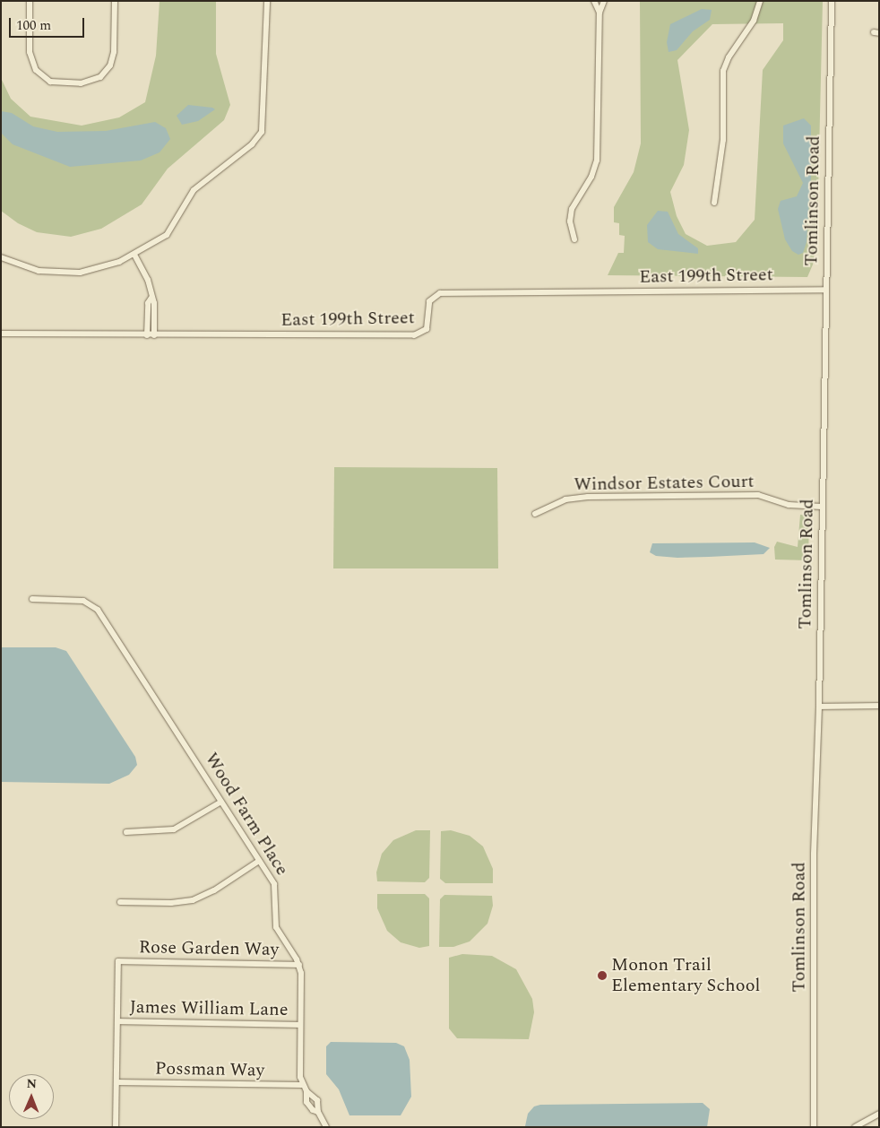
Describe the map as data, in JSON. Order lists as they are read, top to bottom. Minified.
{"streets":{"street":["Tomlinson Road","East 199th Street","Windsor Estates Court","Wood Farm Place","Rose Garden Way","James William Lane","Possman Way"]},"crossings":[["Tomlinson Road","East 199th Street"],["Tomlinson Road","Windsor Estates Court"],["Wood Farm Place","Rose Garden Way"],["Rose Garden Way","James William Lane"]],"places":["Monon Trail Elementary School"],"scale_bar":"100 m","north":"top"}
